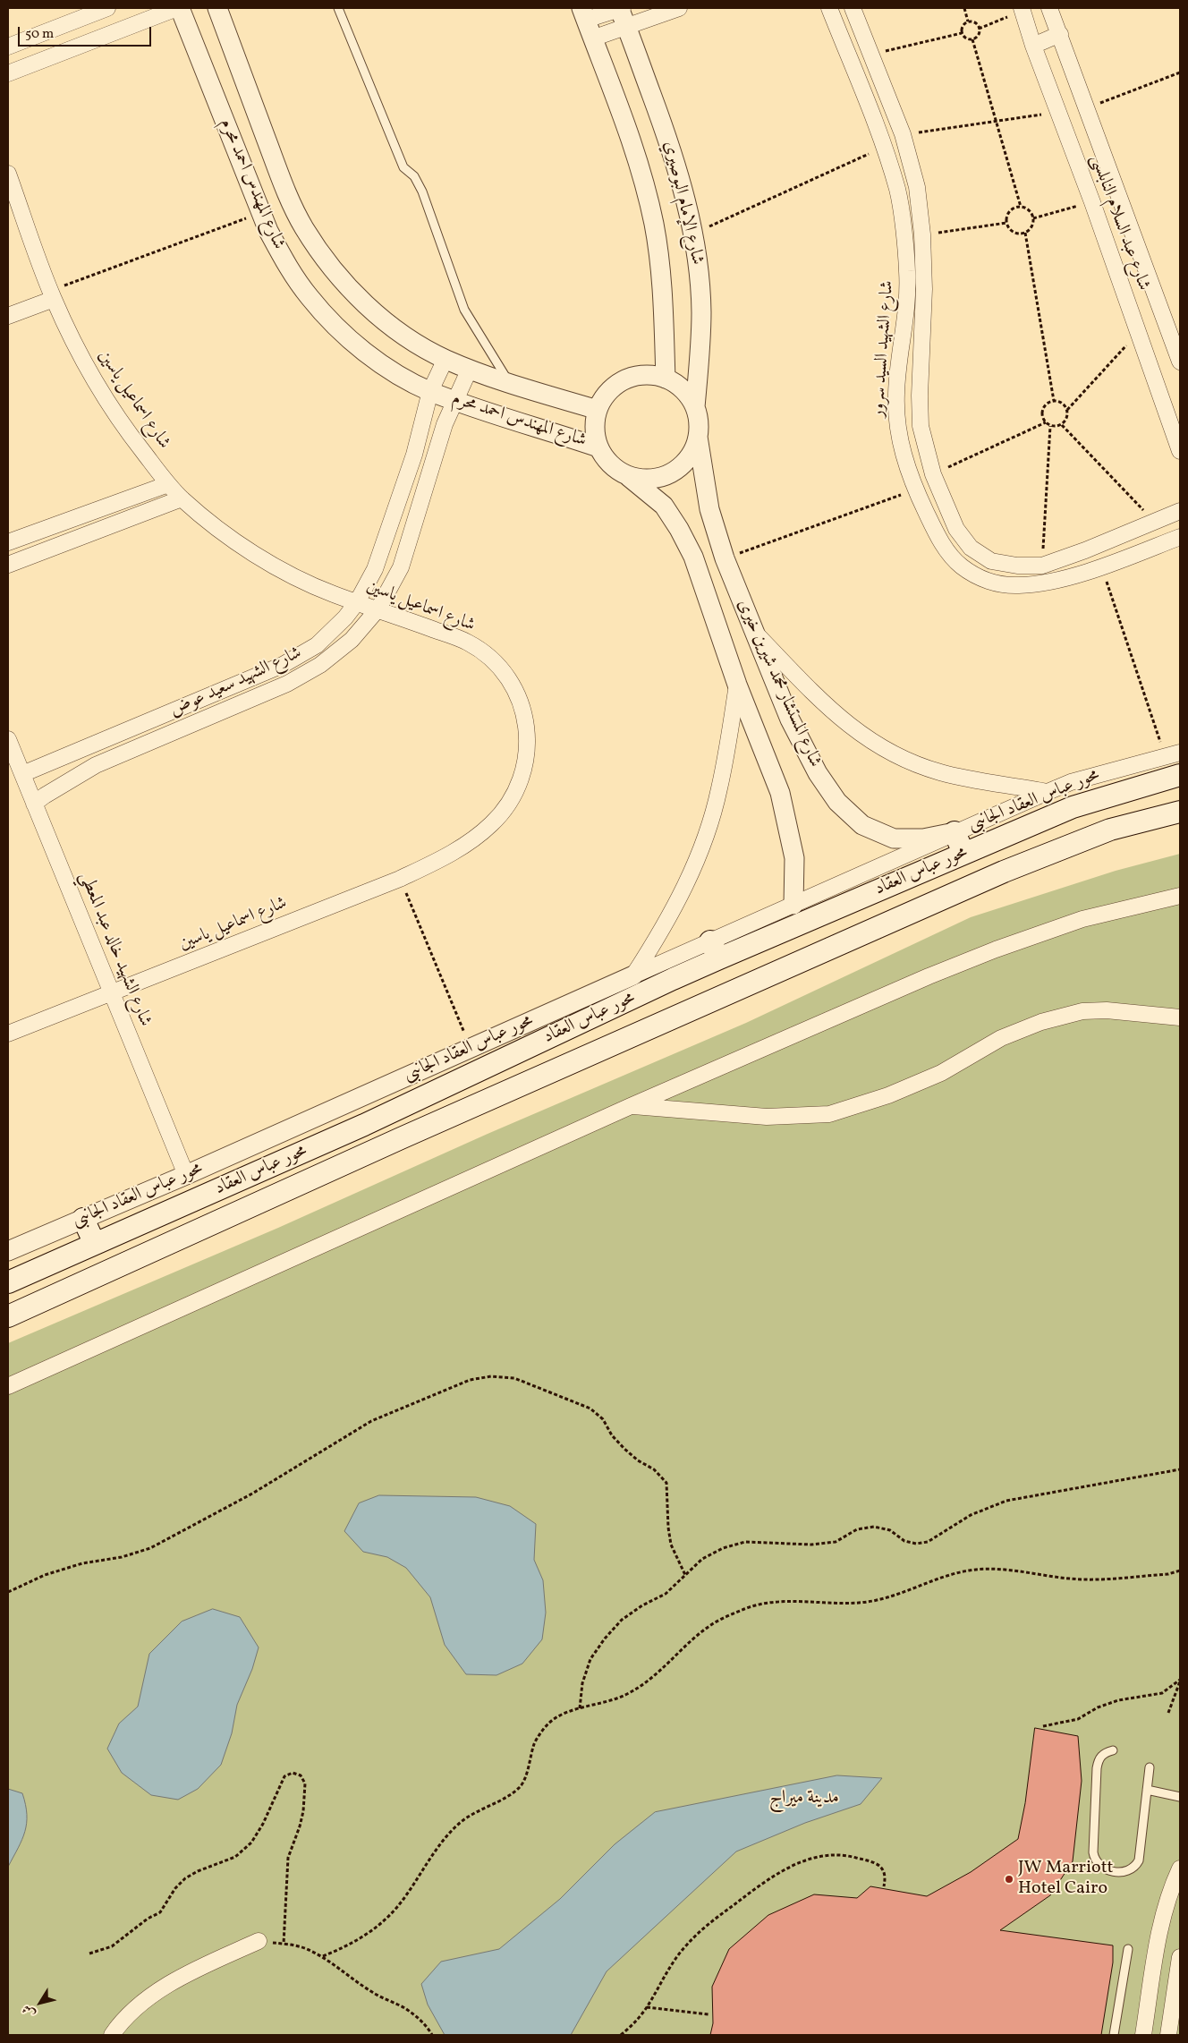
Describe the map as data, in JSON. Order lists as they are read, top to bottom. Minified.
{"streets":{"main road":["محور عباس العقاد"],"street":["شارع المهندس احمد محرم","شارع الإمام البوصيري","شارع عبد السلام النابلسى","شارع الشهيد السيد سرور","شارع اسماعيل ياسين","شارع الشهيد سعيد عوض","شارع المستشار محمد شيرين خيرى","محور عباس العقاد الجانبى","شارع الشهيد خالد عبد المعطي"]},"crossings":[["شارع المهندس احمد محرم","شارع الإمام البوصيري"],["شارع المهندس احمد محرم","شارع الشهيد سعيد عوض"],["شارع المهندس احمد محرم","شارع المستشار محمد شيرين خيرى"],["شارع الإمام البوصيري","شارع المستشار محمد شيرين خيرى"],["شارع اسماعيل ياسين","شارع الشهيد سعيد عوض"],["شارع اسماعيل ياسين","شارع الشهيد خالد عبد المعطي"],["شارع الشهيد سعيد عوض","شارع الشهيد خالد عبد المعطي"],["شارع المستشار محمد شيرين خيرى","محور عباس العقاد الجانبى"],["محور عباس العقاد الجانبى","محور عباس العقاد"],["محور عباس العقاد الجانبى","شارع الشهيد خالد عبد المعطي"]],"districts":["مدينة ميراج"],"places":["JW Marriott Hotel Cairo"],"scale_bar":"50 m","north":"bottom left"}
